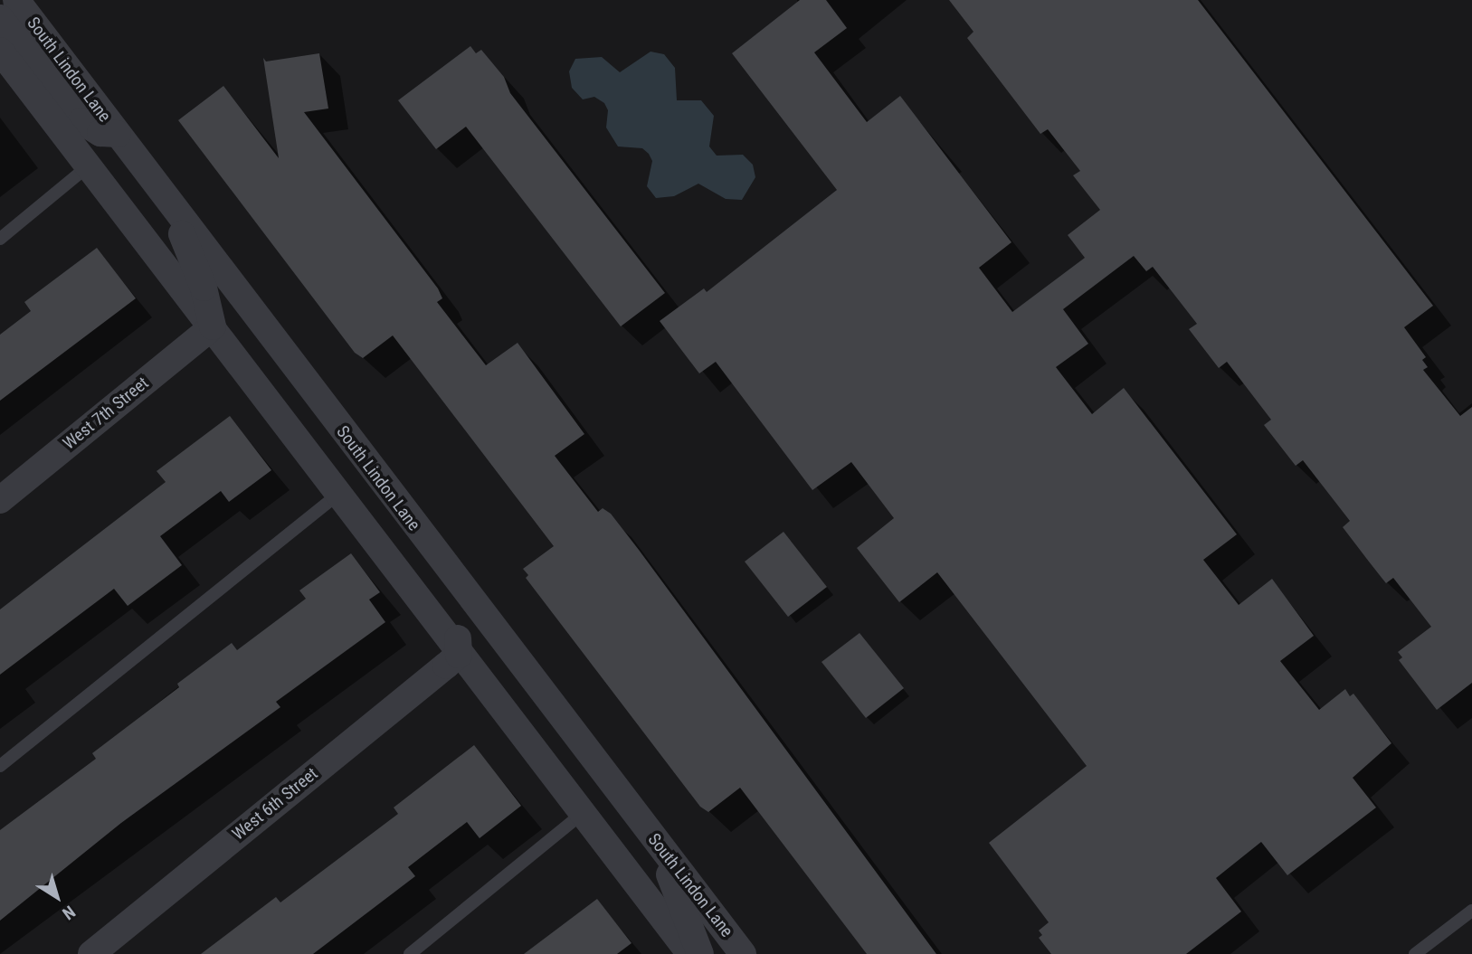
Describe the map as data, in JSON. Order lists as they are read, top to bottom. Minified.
{"streets":{"street":["South Lindon Lane","West 7th Street","West 6th Street"]},"north":"bottom right"}
